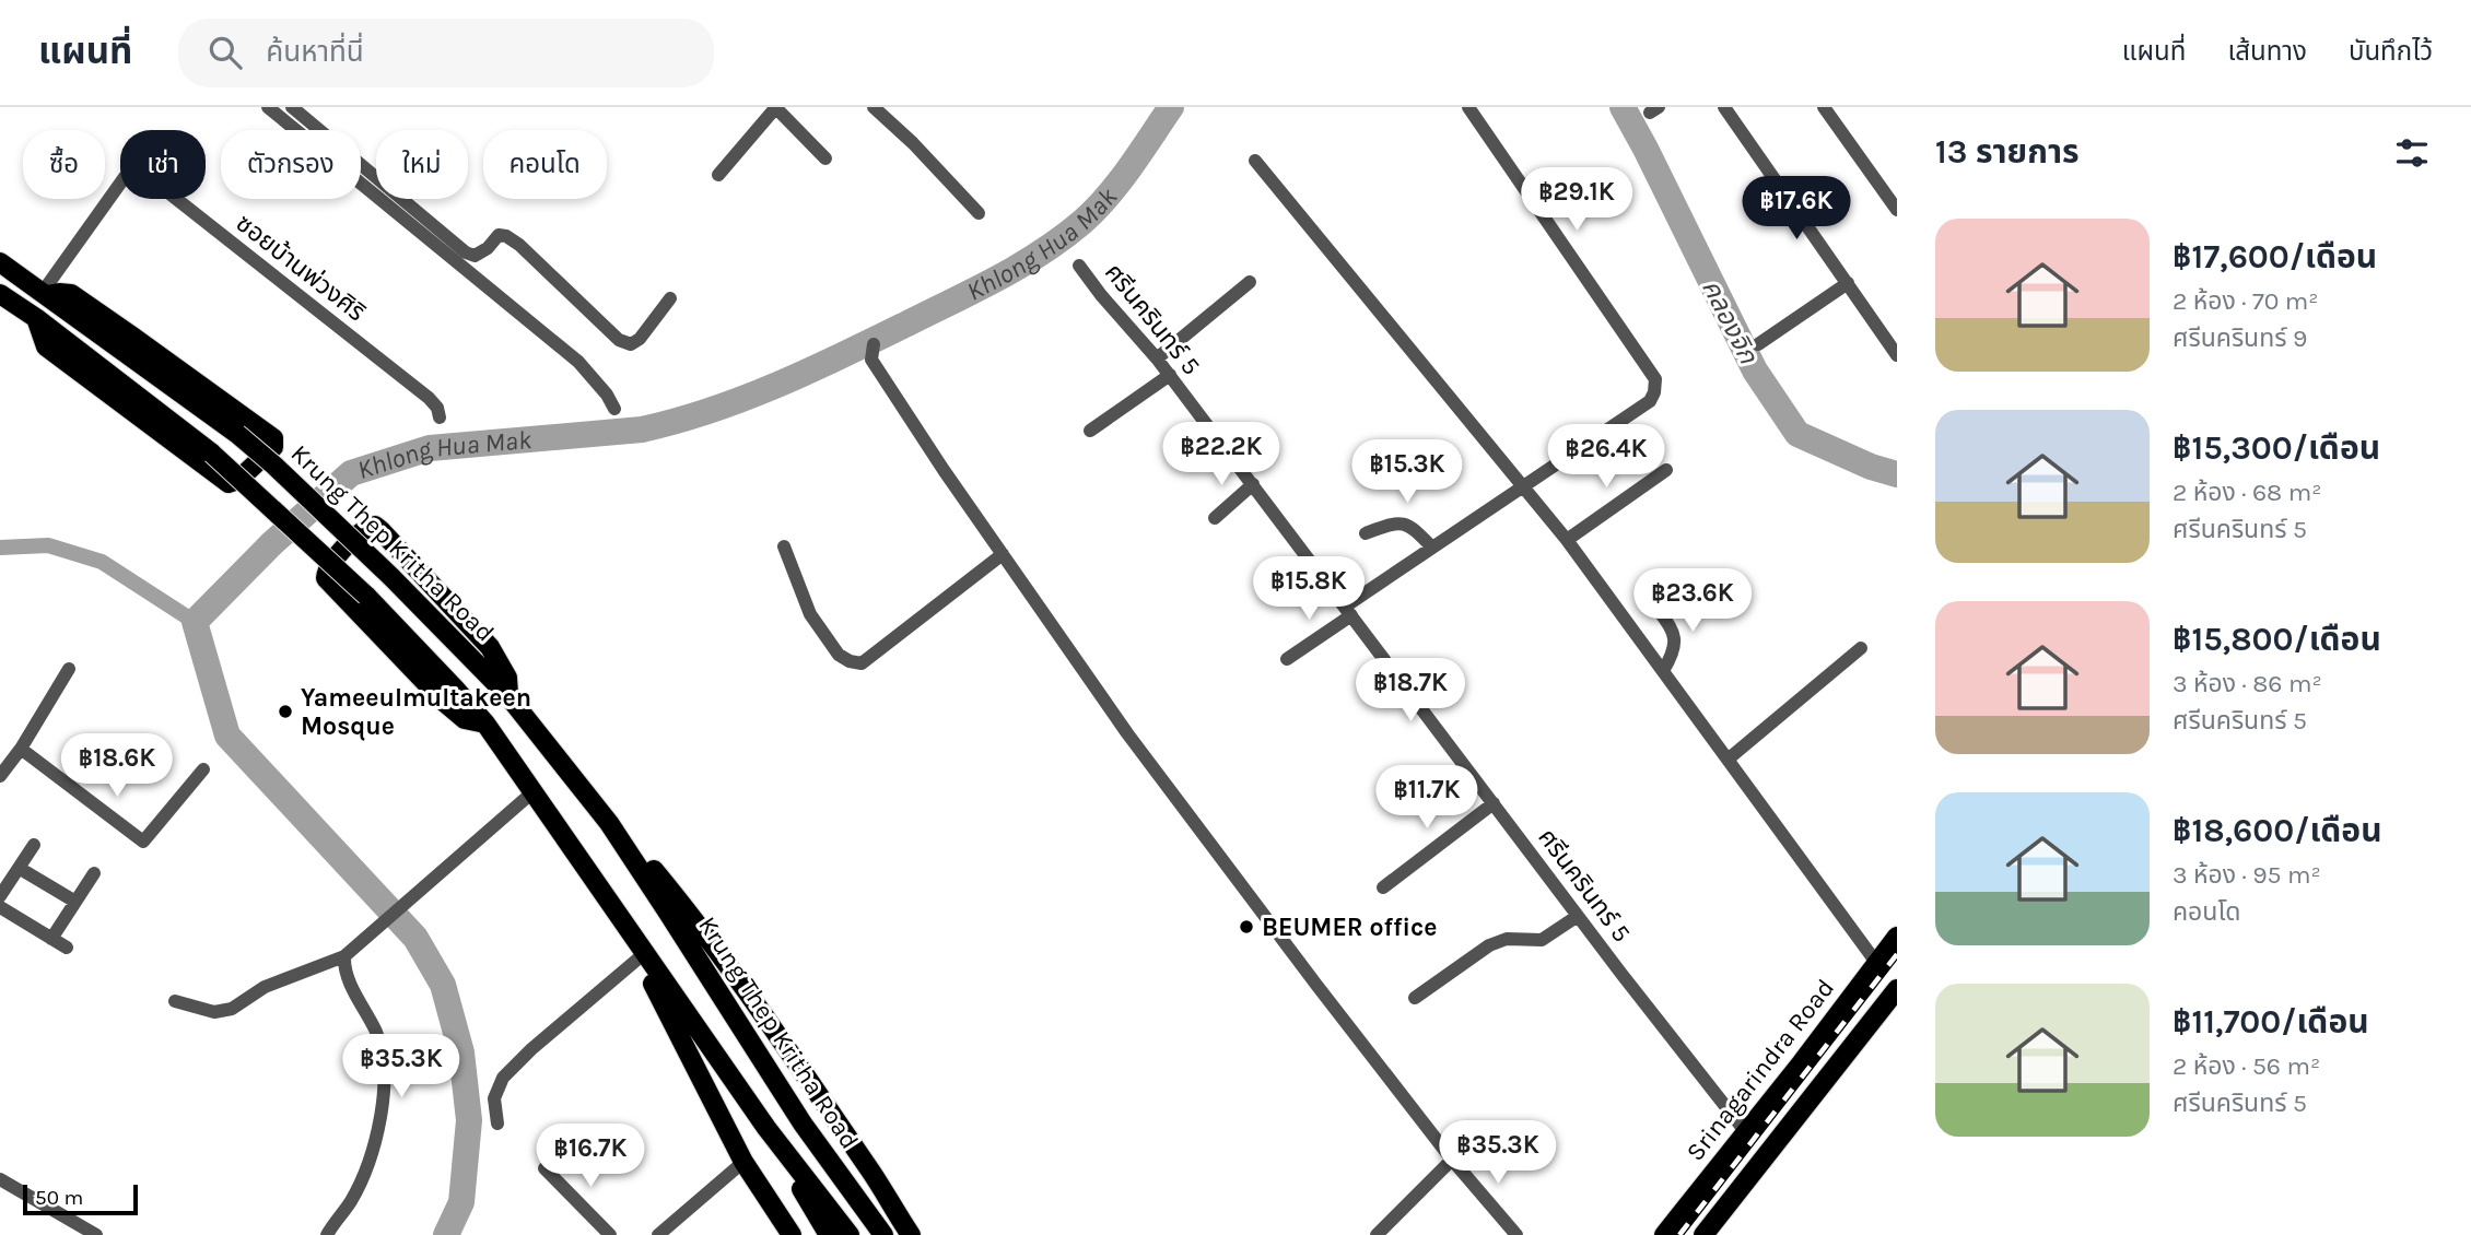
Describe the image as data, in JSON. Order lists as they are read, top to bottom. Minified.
{"streets":{"main road":["Krung Thep Kritha Road","Srinagarindra Road"],"street":["ซอยบ้านพ่วงศิริ","ศรีนครินทร์ 5"]},"crossings":[["ซอยบ้านพ่วงศิริ","Krung Thep Kritha Road"],["ศรีนครินทร์ 5","Srinagarindra Road"]],"water":["Khlong Hua Mak","คลองจิก"],"places":["Yameeulmultakeen Mosque","BEUMER office"],"scale_bar":"50 m","page":{"header":"แผนที่","search":"ค้นหาที่นี่","nav":["แผนที่","เส้นทาง","บันทึกไว้"],"heading":"13 รายการ","chip":["ซื้อ","เช่า","ตัวกรอง","ใหม่","คอนโด"],"price":["฿29.1K","฿17.6K","฿22.2K","฿26.4K","฿15.3K","฿15.8K","฿23.6K","฿18.7K","฿18.6K","฿11.7K","฿35.3K","฿35.3K","฿16.7K"],"list":[{"name":"฿17,600/เดือน","note":"2 ห้อง · 70 m² · ศรีนครินทร์ 9"},{"name":"฿15,300/เดือน","note":"2 ห้อง · 68 m² · ศรีนครินทร์ 5"},{"name":"฿15,800/เดือน","note":"3 ห้อง · 86 m² · ศรีนครินทร์ 5"},{"name":"฿18,600/เดือน","note":"3 ห้อง · 95 m² · คอนโด"},{"name":"฿11,700/เดือน","note":"2 ห้อง · 56 m² · ศรีนครินทร์ 5"}],"scale":"50 m"}}
